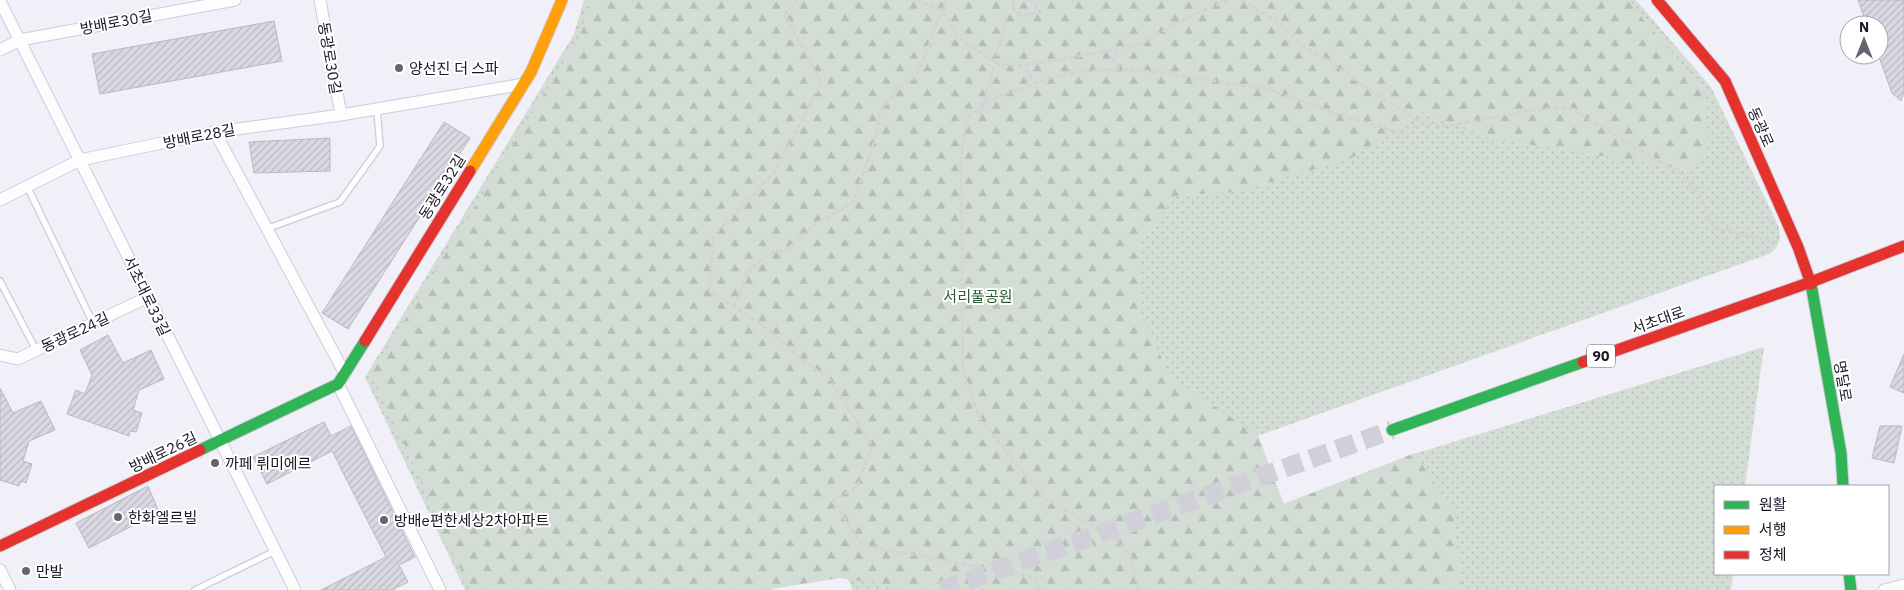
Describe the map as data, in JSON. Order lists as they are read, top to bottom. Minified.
{"streets":{"street":["방배로30길","동광로30길","동광로","방배로28길","동광로32길","서초대로33길","서초대로","동광로24길","90","명달로","방배로26길"]},"crossings":[["방배로30길","서초대로33길"],["동광로30길","방배로28길"],["동광로","서초대로"],["동광로","명달로"],["방배로28길","동광로32길"],["방배로28길","서초대로33길"],["동광로32길","방배로26길"],["서초대로33길","동광로24길"],["서초대로33길","방배로26길"],["서초대로","명달로"]],"parks":["서리풀공원"],"places":["양선진 더 스파","까페 뤼미에르","한화엘르빌","방배e편한세상2차아파트","만발"],"legend":["원활","서행","정체"],"north":"top"}
